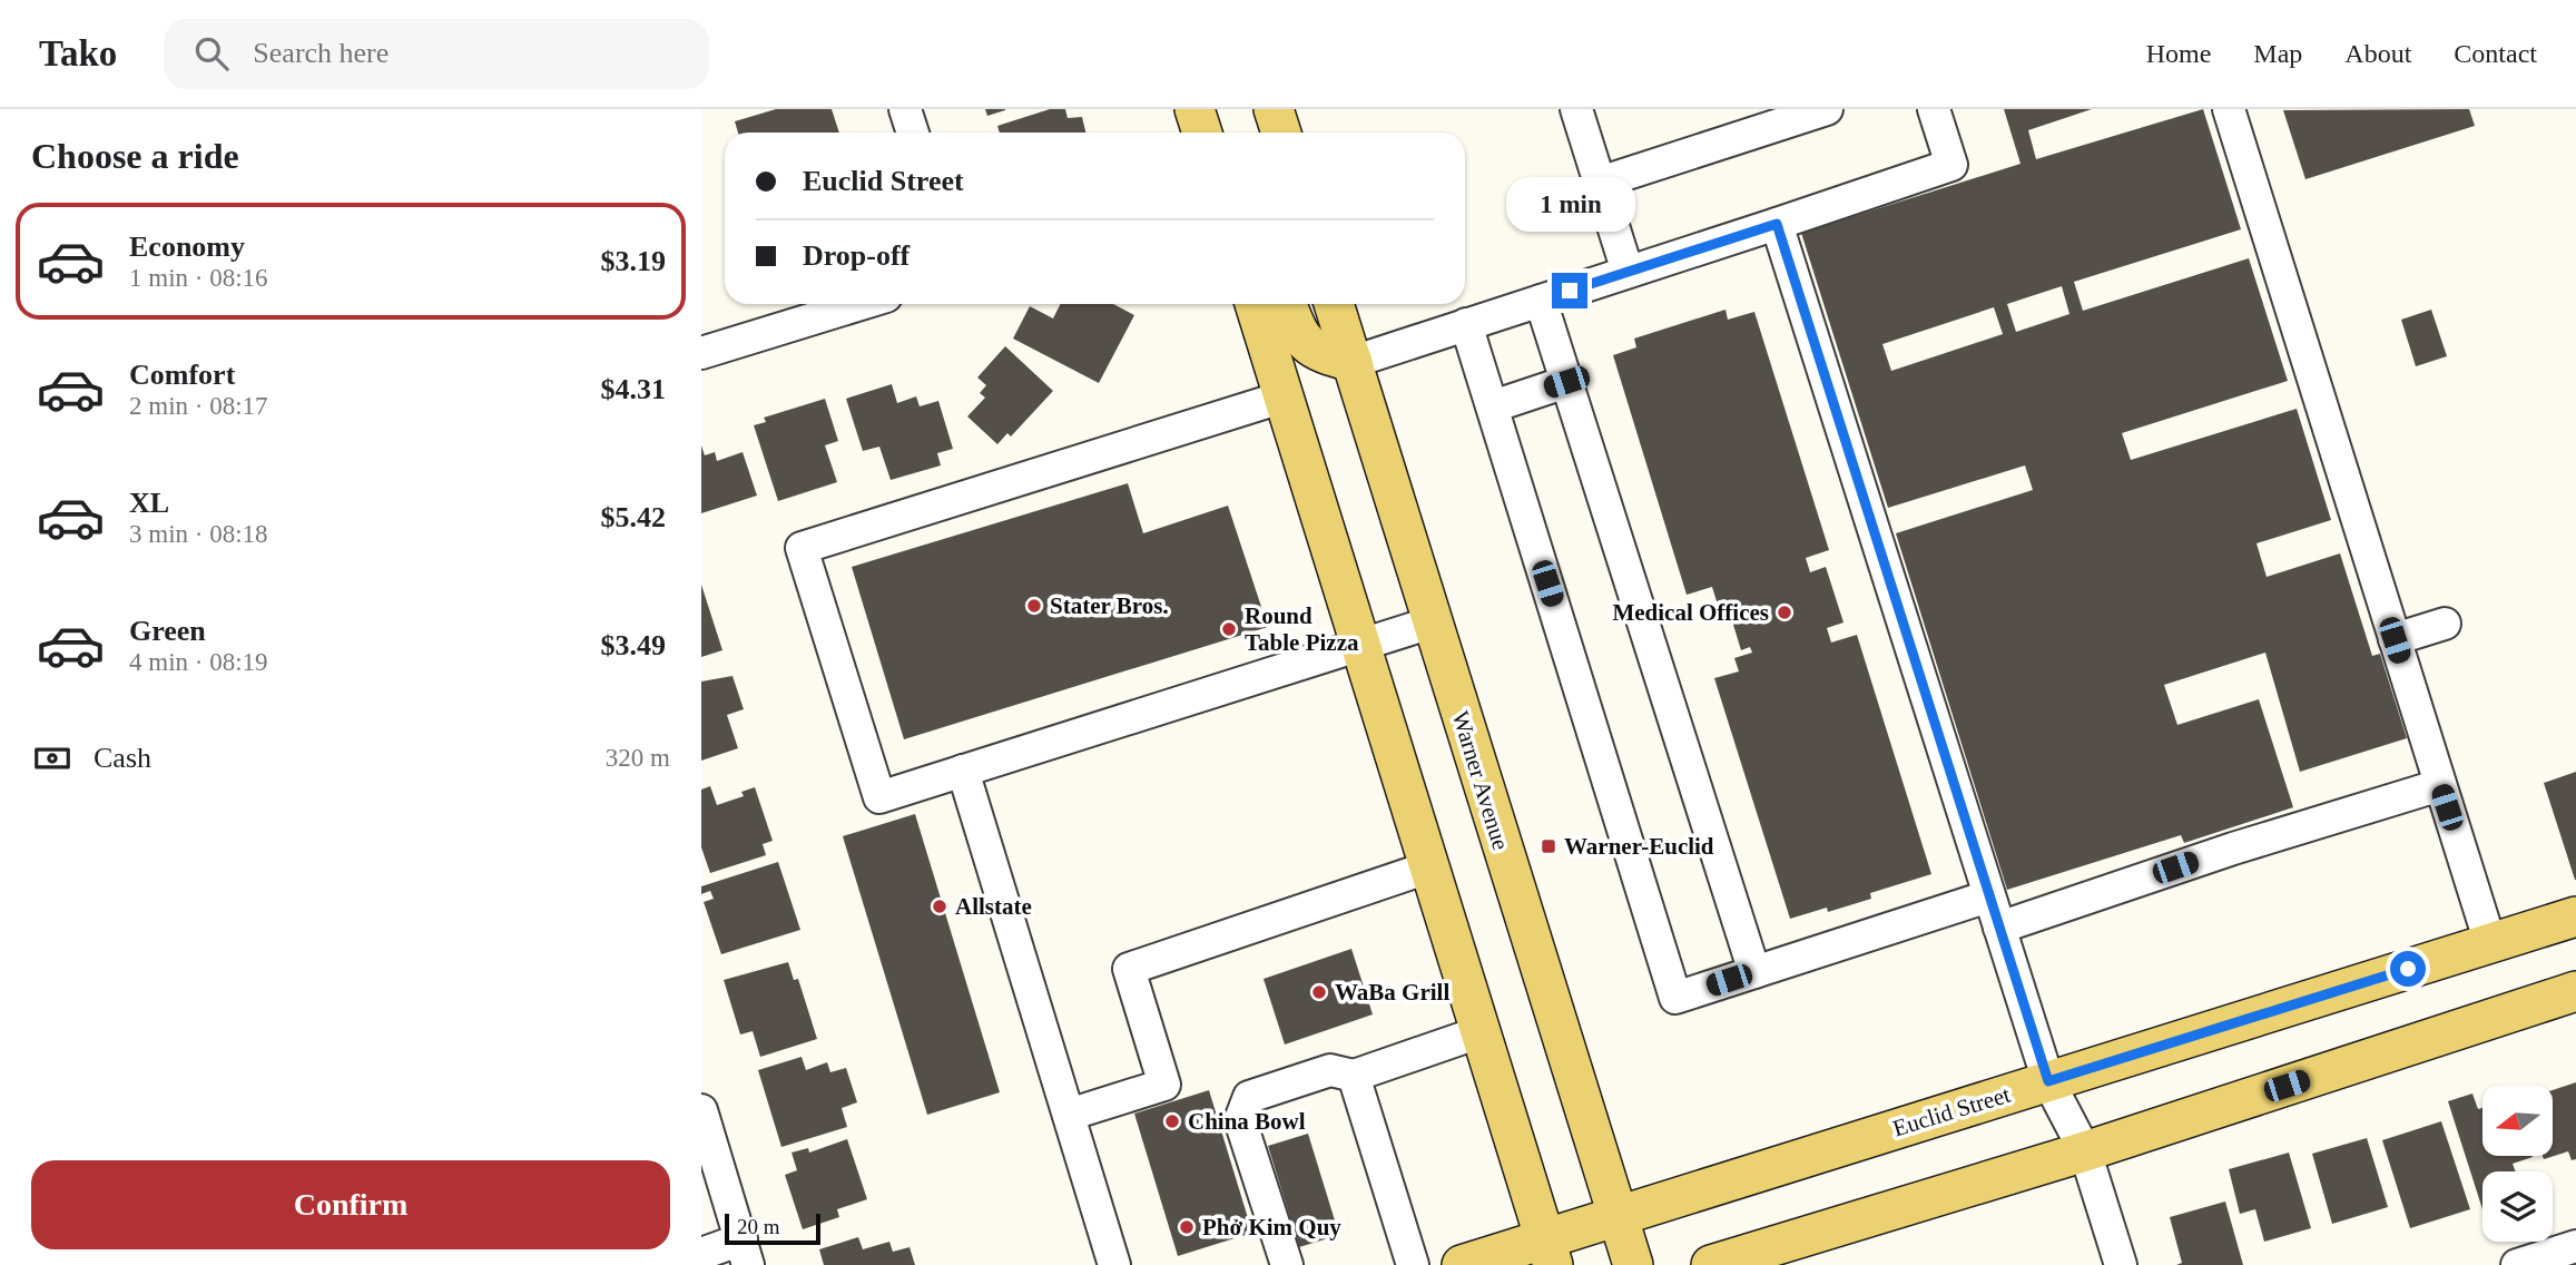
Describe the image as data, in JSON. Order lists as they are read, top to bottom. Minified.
{"streets":{"main road":["Warner Avenue","Euclid Street"]},"crossings":[["Warner Avenue","Euclid Street"]],"places":{"other":["Stater Bros.","Medical Offices","Round Table Pizza","Allstate","WaBa Grill","China Bowl","Phở Kim Quy"],"transit":["Warner-Euclid"]},"scale_bar":"20 m","north":"left","page":{"header":"Tako","search":"Search here","nav":["Home","Map","About","Contact"],"heading":"Choose a ride","banner":["Euclid Street","Drop-off"],"bubble":"1 min","list":[{"name":"Economy","note":"1 min · 08:16","value":"$3.19"},{"name":"Comfort","note":"2 min · 08:17","value":"$4.31"},{"name":"XL","note":"3 min · 08:18","value":"$5.42"},{"name":"Green","note":"4 min · 08:19","value":"$3.49"}],"pay":["Cash","320 m"],"buttons":"Confirm","scale":"20 m"}}
